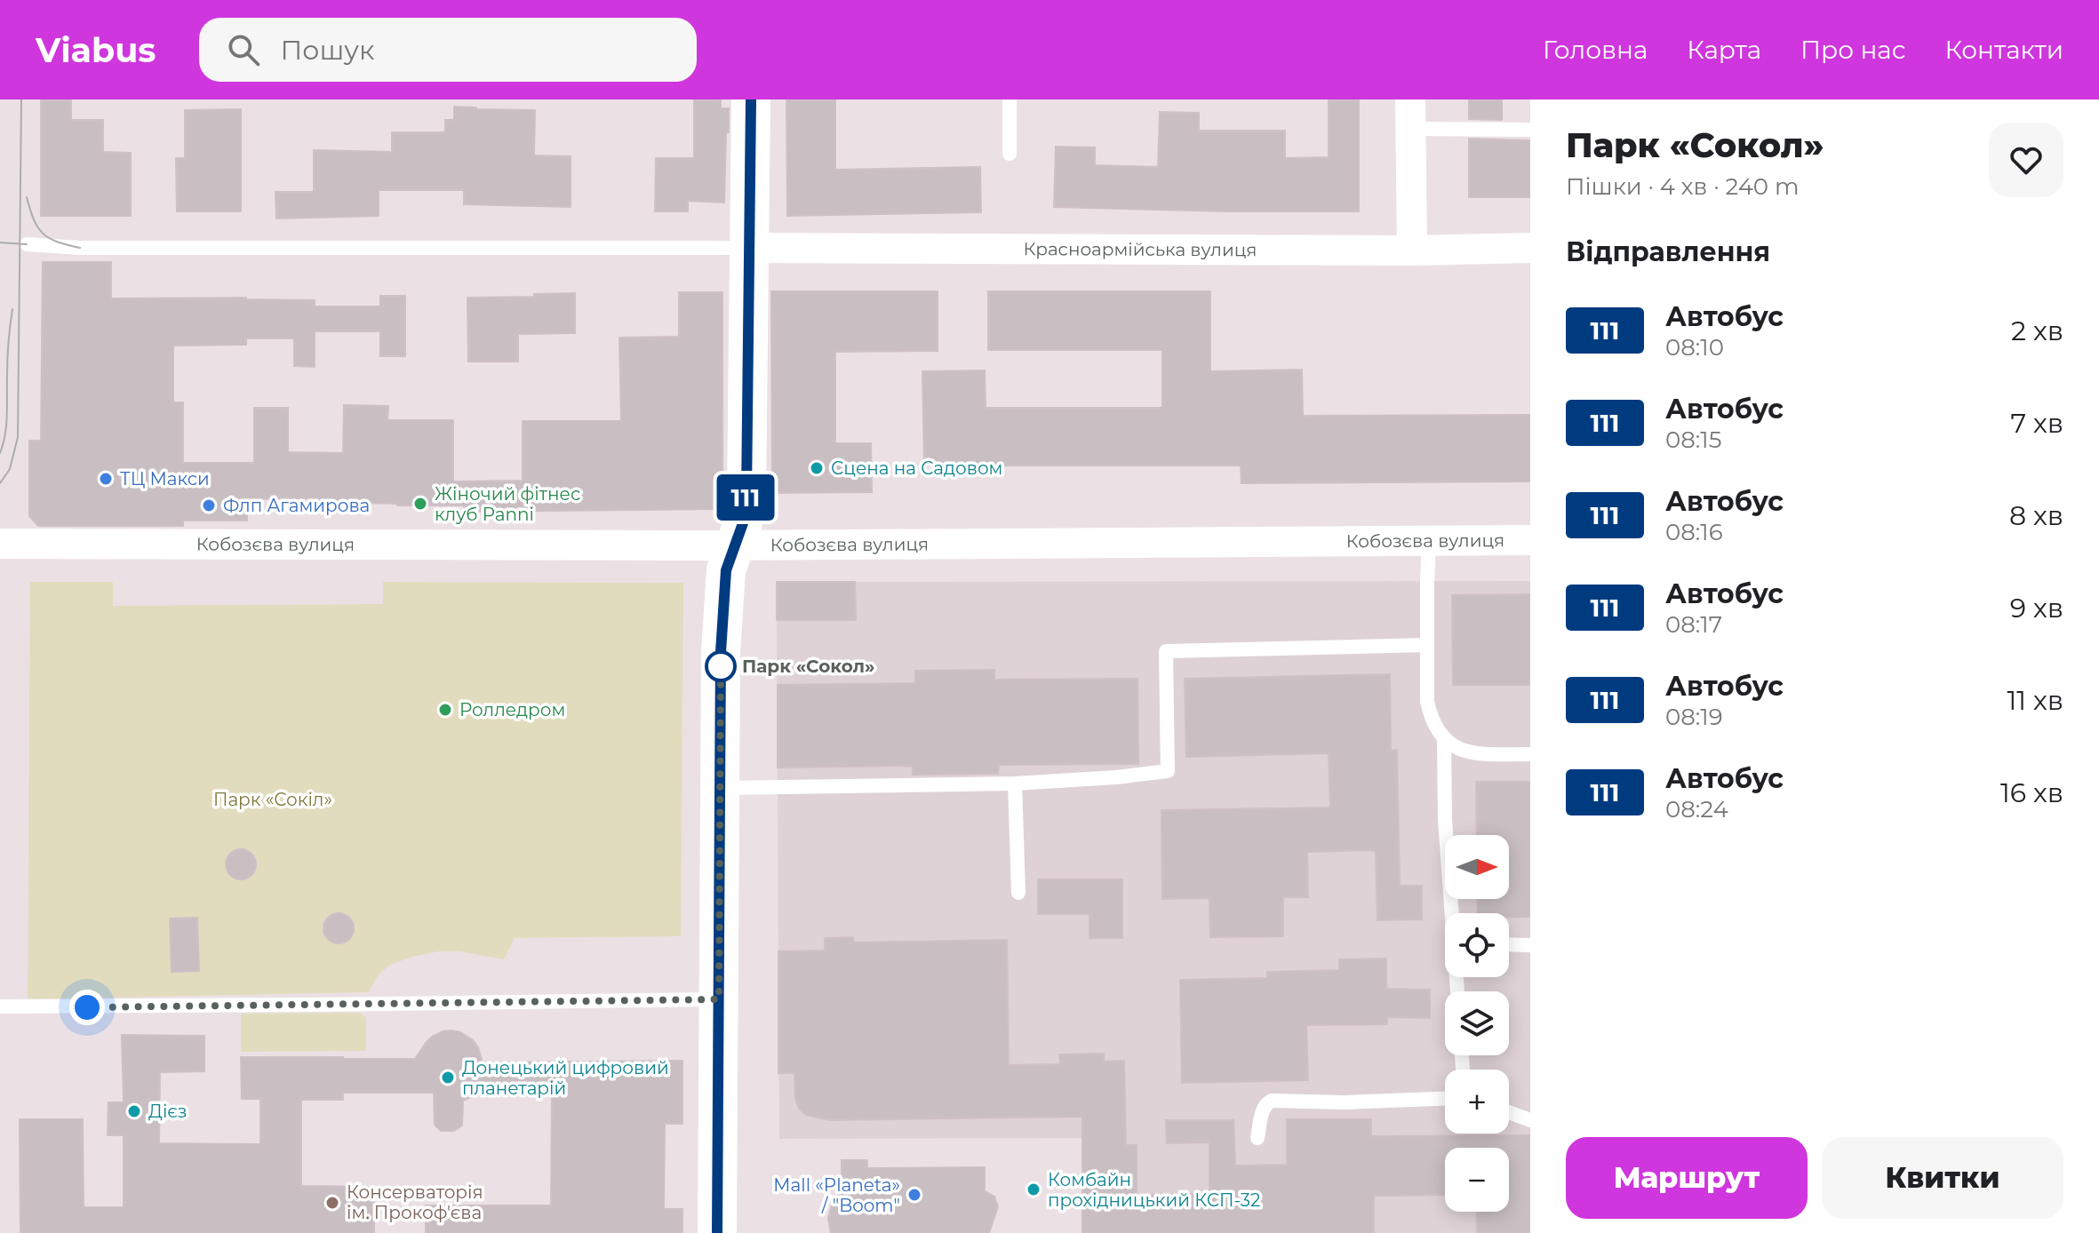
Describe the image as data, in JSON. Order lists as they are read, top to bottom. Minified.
{"streets":{"street":["Красноармійська вулиця","Кобозєва вулиця"]},"parks":["Парк «Сокіл»"],"places":["Сцена на Садовом","ТЦ Макси","Жіночий фітнес клуб Panni","Флп Агамирова","Парк «Сокол»","Ролледром","Донецький цифровий планетарій","Дієз","Комбайн прохідницький КСП-32","Mall «Planeta» / \"Boom\"","Консерваторія ім. Прокоф'єва"],"lines":["bus line 111"],"north":"right","page":{"header":"Viabus","search":"Пошук","nav":["Головна","Карта","Про нас","Контакти"],"on_map":"111","heading":[["Парк «Сокол»","Пішки · 4 хв · 240 m"],"Відправлення"],"list":[{"mark":"111","name":"Автобус","note":"08:10","value":"2 хв"},{"mark":"111","name":"Автобус","note":"08:15","value":"7 хв"},{"mark":"111","name":"Автобус","note":"08:16","value":"8 хв"},{"mark":"111","name":"Автобус","note":"08:17","value":"9 хв"},{"mark":"111","name":"Автобус","note":"08:19","value":"11 хв"},{"mark":"111","name":"Автобус","note":"08:24","value":"16 хв"}],"map_buttons":["+","−"],"buttons":["Маршрут","Квитки"]}}
